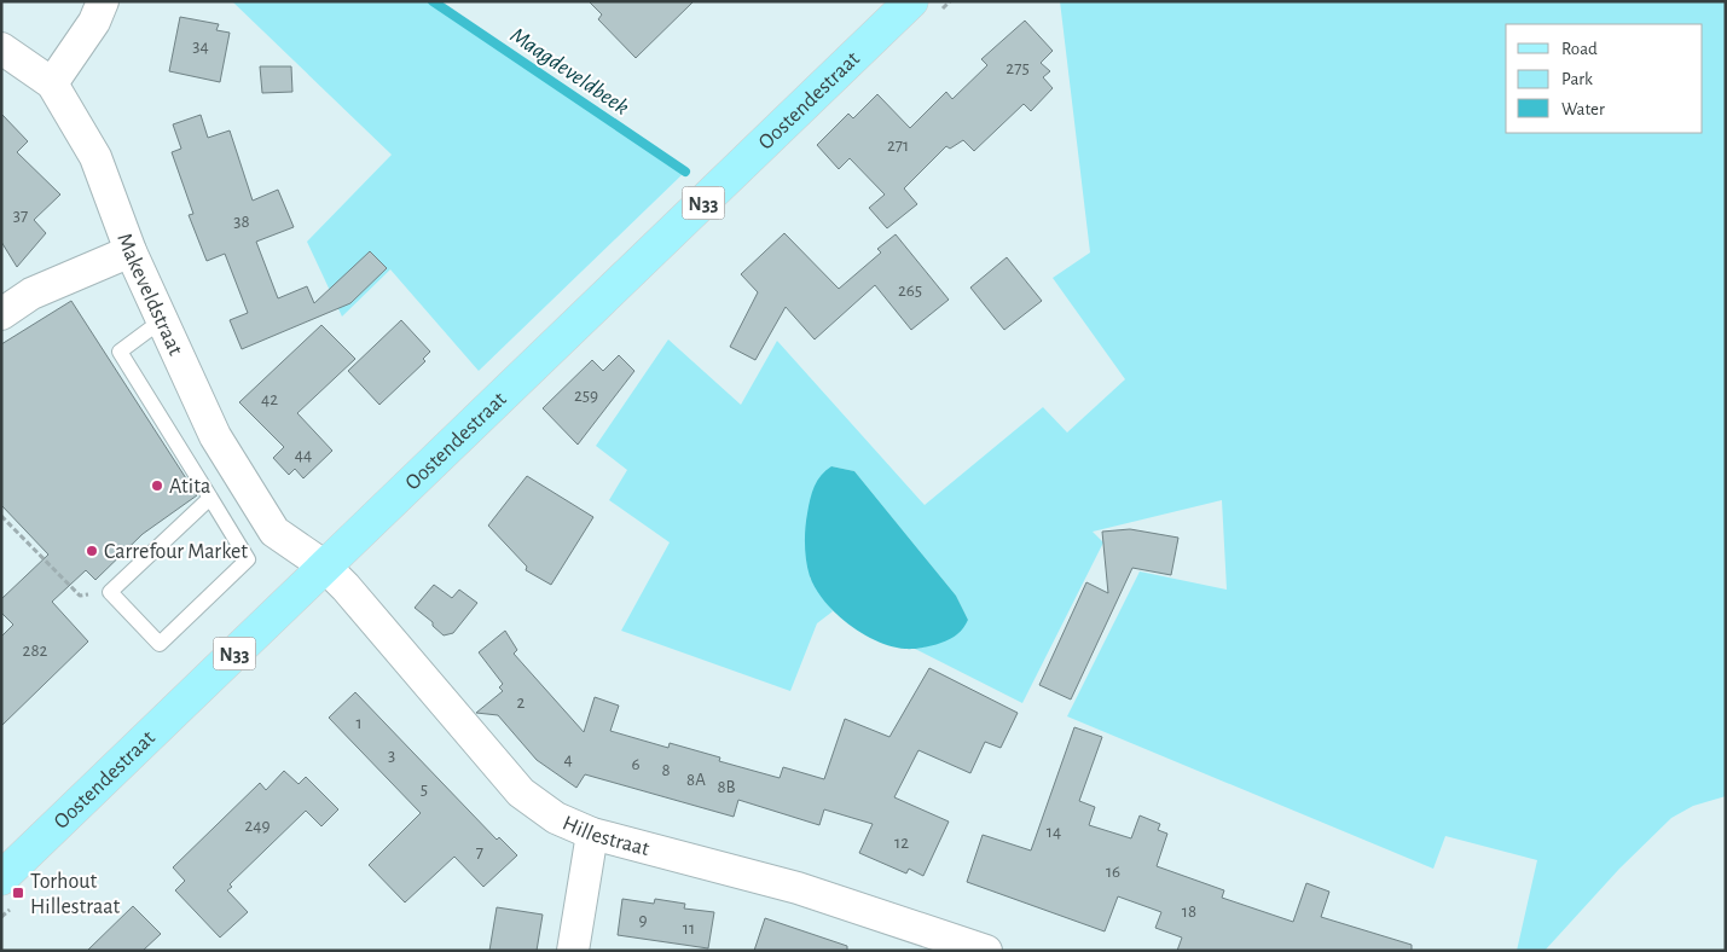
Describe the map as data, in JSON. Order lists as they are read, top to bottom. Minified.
{"streets":{"main road":["Oostendestraat","N33"],"street":["Makeveldstraat","Hillestraat"]},"crossings":[["Oostendestraat","Makeveldstraat"],["Oostendestraat","Hillestraat"],["Makeveldstraat","Hillestraat"]],"water":["Maagdeveldbeek"],"places":{"other":["Atita","Carrefour Market"],"transit":["Torhout Hillestraat"]},"house_numbers":["34","275","271","37","38","265","259","42","44","282","2","1","3","4","6","8","8A","8B","5","249","14","12","7","16","18","9","11"],"legend":["Road","Park","Water"]}
